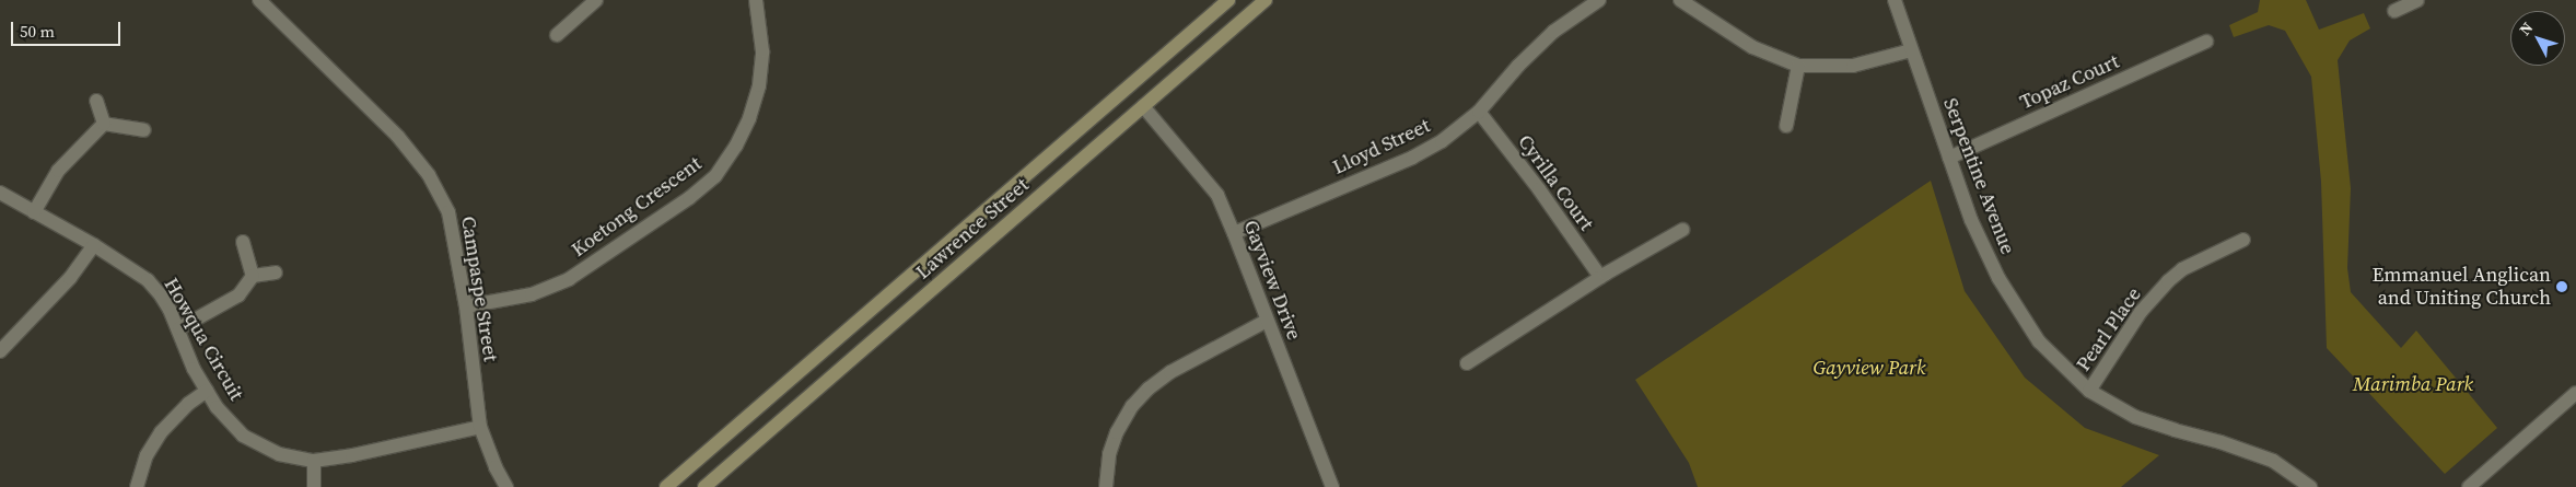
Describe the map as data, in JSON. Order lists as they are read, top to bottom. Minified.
{"streets":{"main road":["Lawrence Street"],"street":["Topaz Court","Lloyd Street","Serpentine Avenue","Cyrilla Court","Koetong Crescent","Gayview Drive","Campaspe Street","Pearl Place","Howqua Circuit"]},"crossings":[["Topaz Court","Serpentine Avenue"],["Lloyd Street","Cyrilla Court"],["Lloyd Street","Gayview Drive"],["Serpentine Avenue","Pearl Place"],["Koetong Crescent","Campaspe Street"],["Lawrence Street","Gayview Drive"],["Campaspe Street","Howqua Circuit"]],"parks":["Gayview Park","Marimba Park"],"places":["Emmanuel Anglican and Uniting Church"],"scale_bar":"50 m","north":"top left"}
